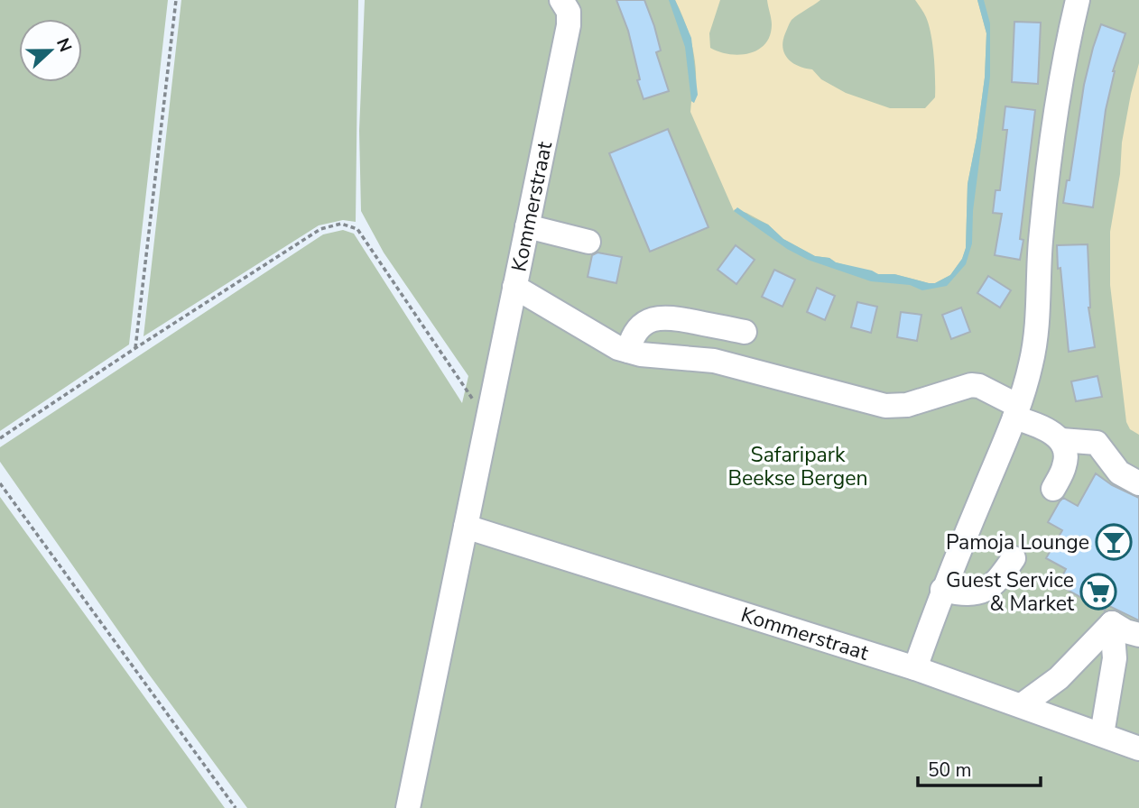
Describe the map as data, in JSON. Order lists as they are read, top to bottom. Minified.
{"streets":{"street":["Kommerstraat"]},"parks":["Safaripark Beekse Bergen"],"places":{"bar":["Pamoja Lounge"],"supermarket":["Guest Service & Market"]},"scale_bar":"50 m","north":"right"}
